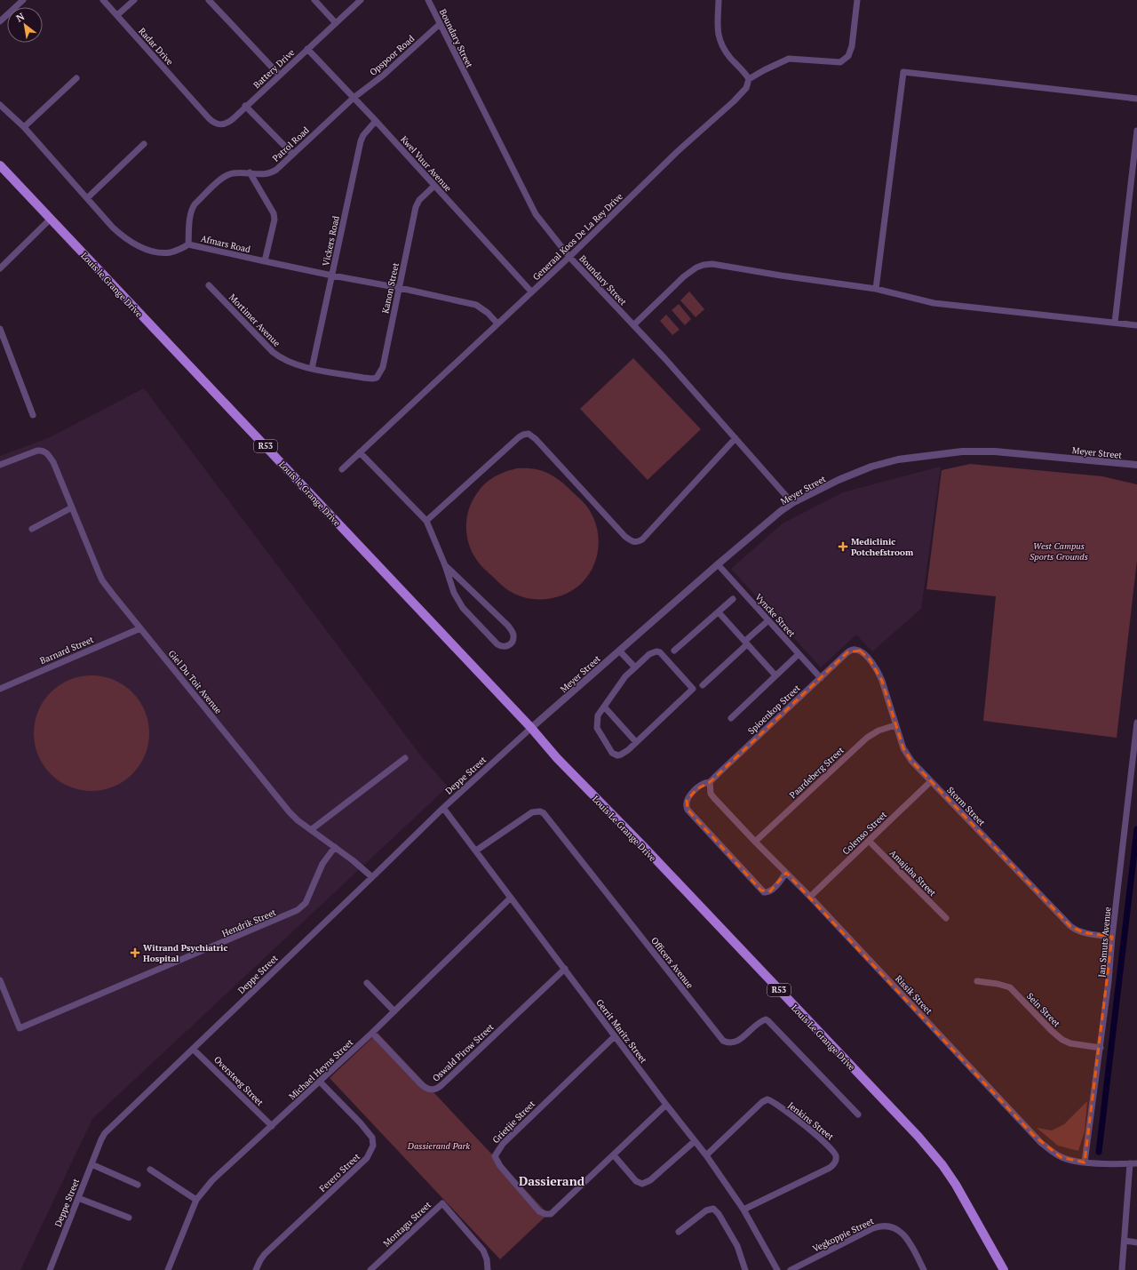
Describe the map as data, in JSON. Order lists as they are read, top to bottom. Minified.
{"streets":{"main road":["Louis le Grange Drive","R53","Louis Le Grange Drive"],"street":["Boundary Street","Radar Drive","Opspoor Road","Battery Drive","Patrol Road","Kwel Vuur Avenue","Generaal Koos De La Rey Drive","Vickers Road","Afmars Road","Kanon Street","Mortimer Avenue","Meyer Street","Vyncke Street","Barnard Street","Giel Du Toit Avenue","Spioenkop Street","Paardeberg Street","Deppe Street","Storm Street","Colenso Street","Amajuba Street","Hendrik Street","Jan Smuts Avenue","Officers Avenue","Rissik Street","Sein Street","Gerrit Maritz Street","Oswald Pirow Street","Michael Heyns Street","Oversteeg Street","Jenkins Street","Grietjie Street","Ferero Street","Montagu Street","Vegkoppie Street"]},"crossings":[["Boundary Street","Opspoor Road"],["Boundary Street","Generaal Koos De La Rey Drive"],["Boundary Street","Meyer Street"],["Radar Drive","Battery Drive"],["Opspoor Road","Patrol Road"],["Opspoor Road","Kwel Vuur Avenue"],["Battery Drive","Kwel Vuur Avenue"],["Patrol Road","Kwel Vuur Avenue"],["Patrol Road","Afmars Road"],["Kwel Vuur Avenue","Generaal Koos De La Rey Drive"],["Kwel Vuur Avenue","Vickers Road"],["Kwel Vuur Avenue","Kanon Street"],["Generaal Koos De La Rey Drive","Afmars Road"],["Vickers Road","Afmars Road"],["Vickers Road","Mortimer Avenue"],["Afmars Road","Kanon Street"],["Louis le Grange Drive","Meyer Street"],["Louis le Grange Drive","Deppe Street"],["Louis le Grange Drive","Louis Le Grange Drive"],["Kanon Street","Mortimer Avenue"],["Meyer Street","Vyncke Street"],["Meyer Street","Deppe Street"],["Meyer Street","Louis Le Grange Drive"],["Vyncke Street","Spioenkop Street"],["Barnard Street","Giel Du Toit Avenue"],["Giel Du Toit Avenue","Deppe Street"],["Giel Du Toit Avenue","Hendrik Street"],["Spioenkop Street","Storm Street"],["Spioenkop Street","Rissik Street"],["Paardeberg Street","Storm Street"],["Paardeberg Street","Rissik Street"],["Deppe Street","Louis Le Grange Drive"],["Deppe Street","Gerrit Maritz Street"],["Deppe Street","Oversteeg Street"],["Storm Street","Colenso Street"],["Storm Street","Jan Smuts Avenue"],["Colenso Street","Amajuba Street"],["Colenso Street","Rissik Street"],["Jan Smuts Avenue","Rissik Street"],["Jan Smuts Avenue","Sein Street"],["Officers Avenue","Gerrit Maritz Street"],["Gerrit Maritz Street","Oswald Pirow Street"],["Gerrit Maritz Street","Michael Heyns Street"],["Gerrit Maritz Street","Jenkins Street"],["Gerrit Maritz Street","Grietjie Street"],["Oswald Pirow Street","Michael Heyns Street"],["Michael Heyns Street","Oversteeg Street"],["Michael Heyns Street","Ferero Street"]],"districts":["Dassierand"],"parks":["West Campus Sports Grounds","Dassierand Park"],"places":{"health":["Mediclinic Potchefstroom","Witrand Psychiatric Hospital"]},"north":"top left"}
